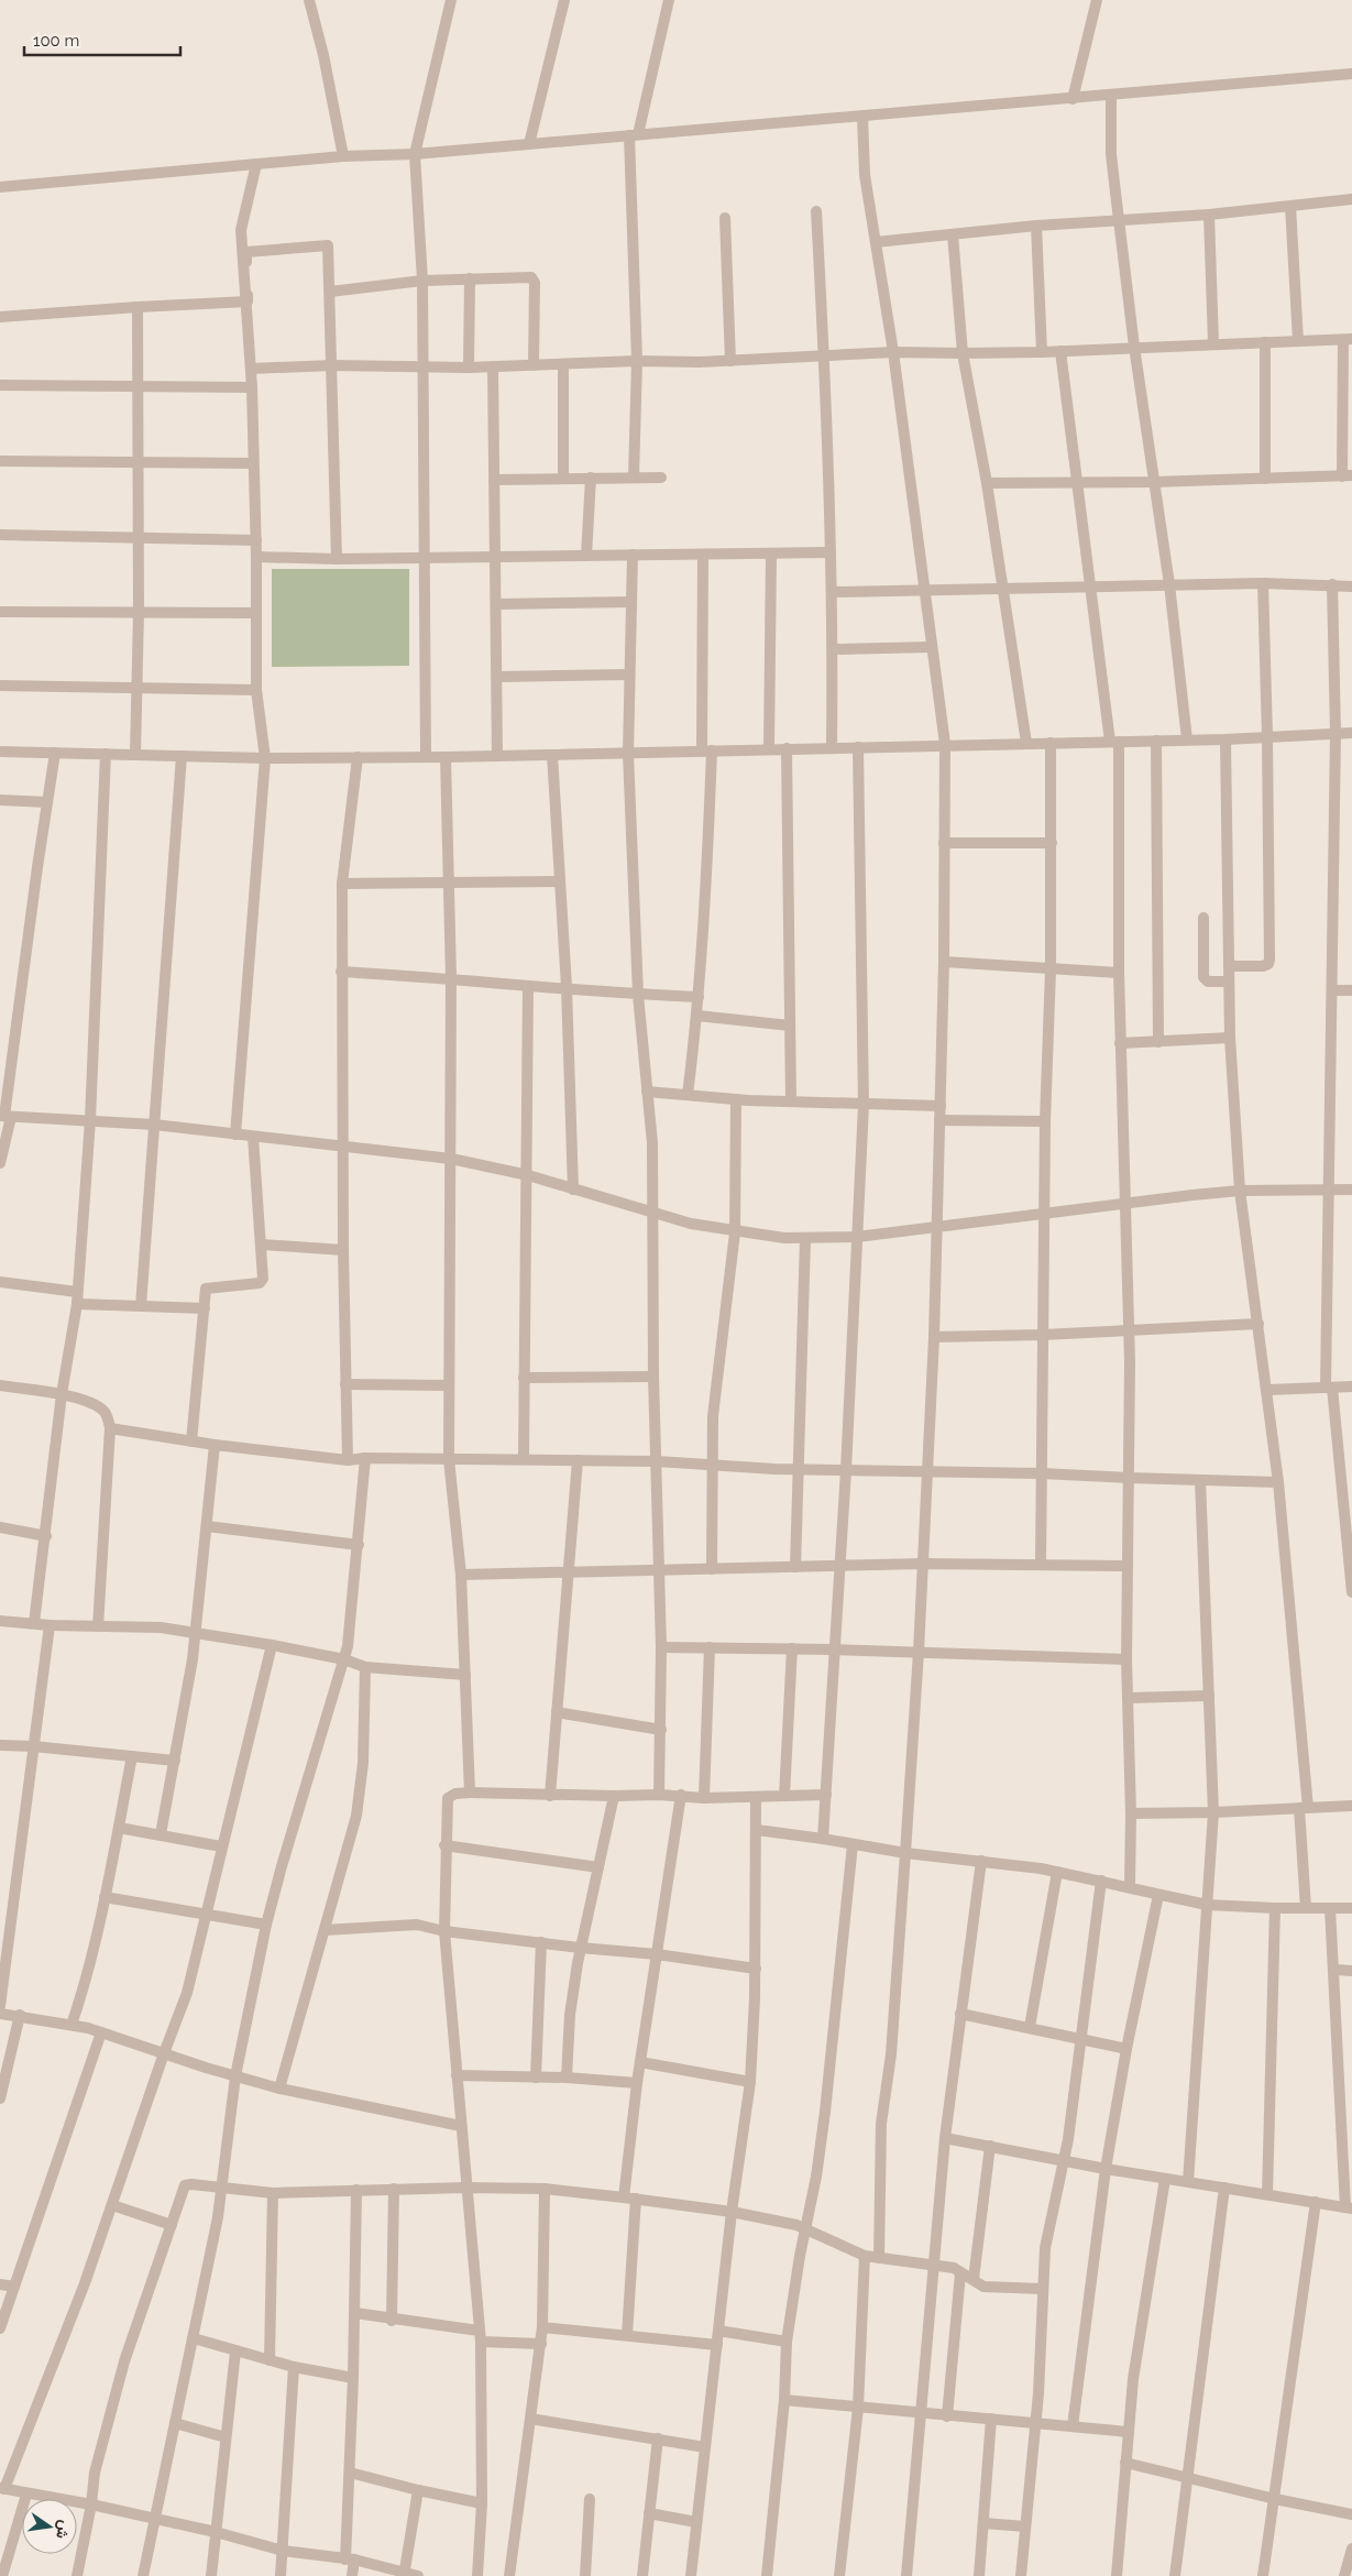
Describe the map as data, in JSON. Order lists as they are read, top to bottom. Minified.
{"scale_bar":"100 m","north":"right"}
